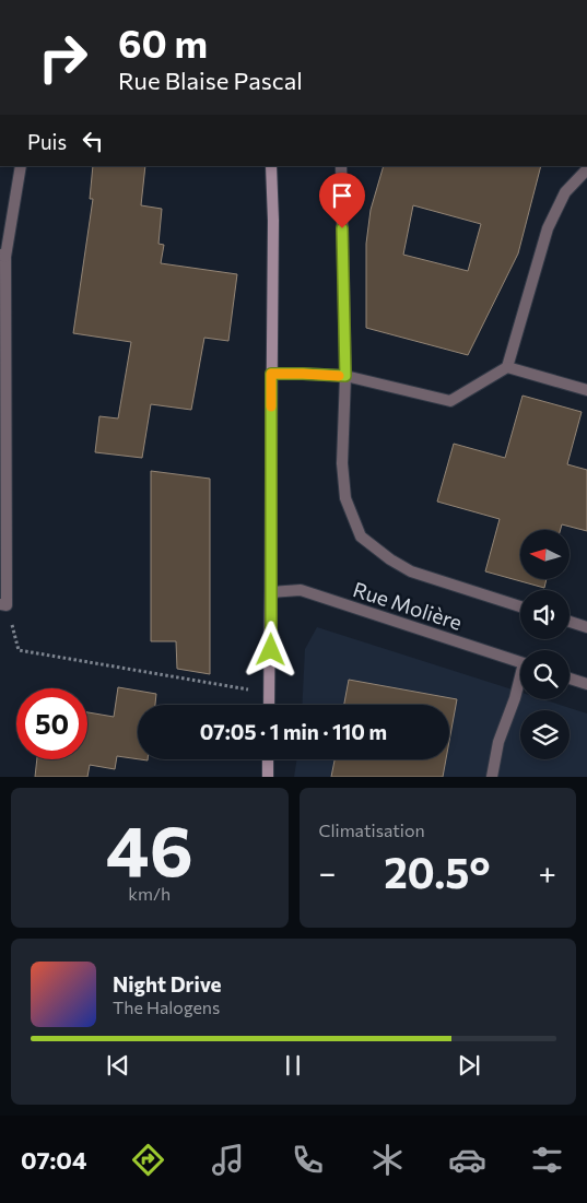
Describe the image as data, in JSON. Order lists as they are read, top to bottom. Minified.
{"streets":{"street":["Rue Molière"]},"north":"left","page":{"turn":["60 m","Rue Blaise Pascal"],"then":"Puis","limit":"50","trip":"07:05 · 1 min · 110 m","tile":[["46","km/h"],"Climatisation"],"heat":["−","20.5°","+"],"song":["Night Drive","The Halogens"],"tabs":"07:04"}}
